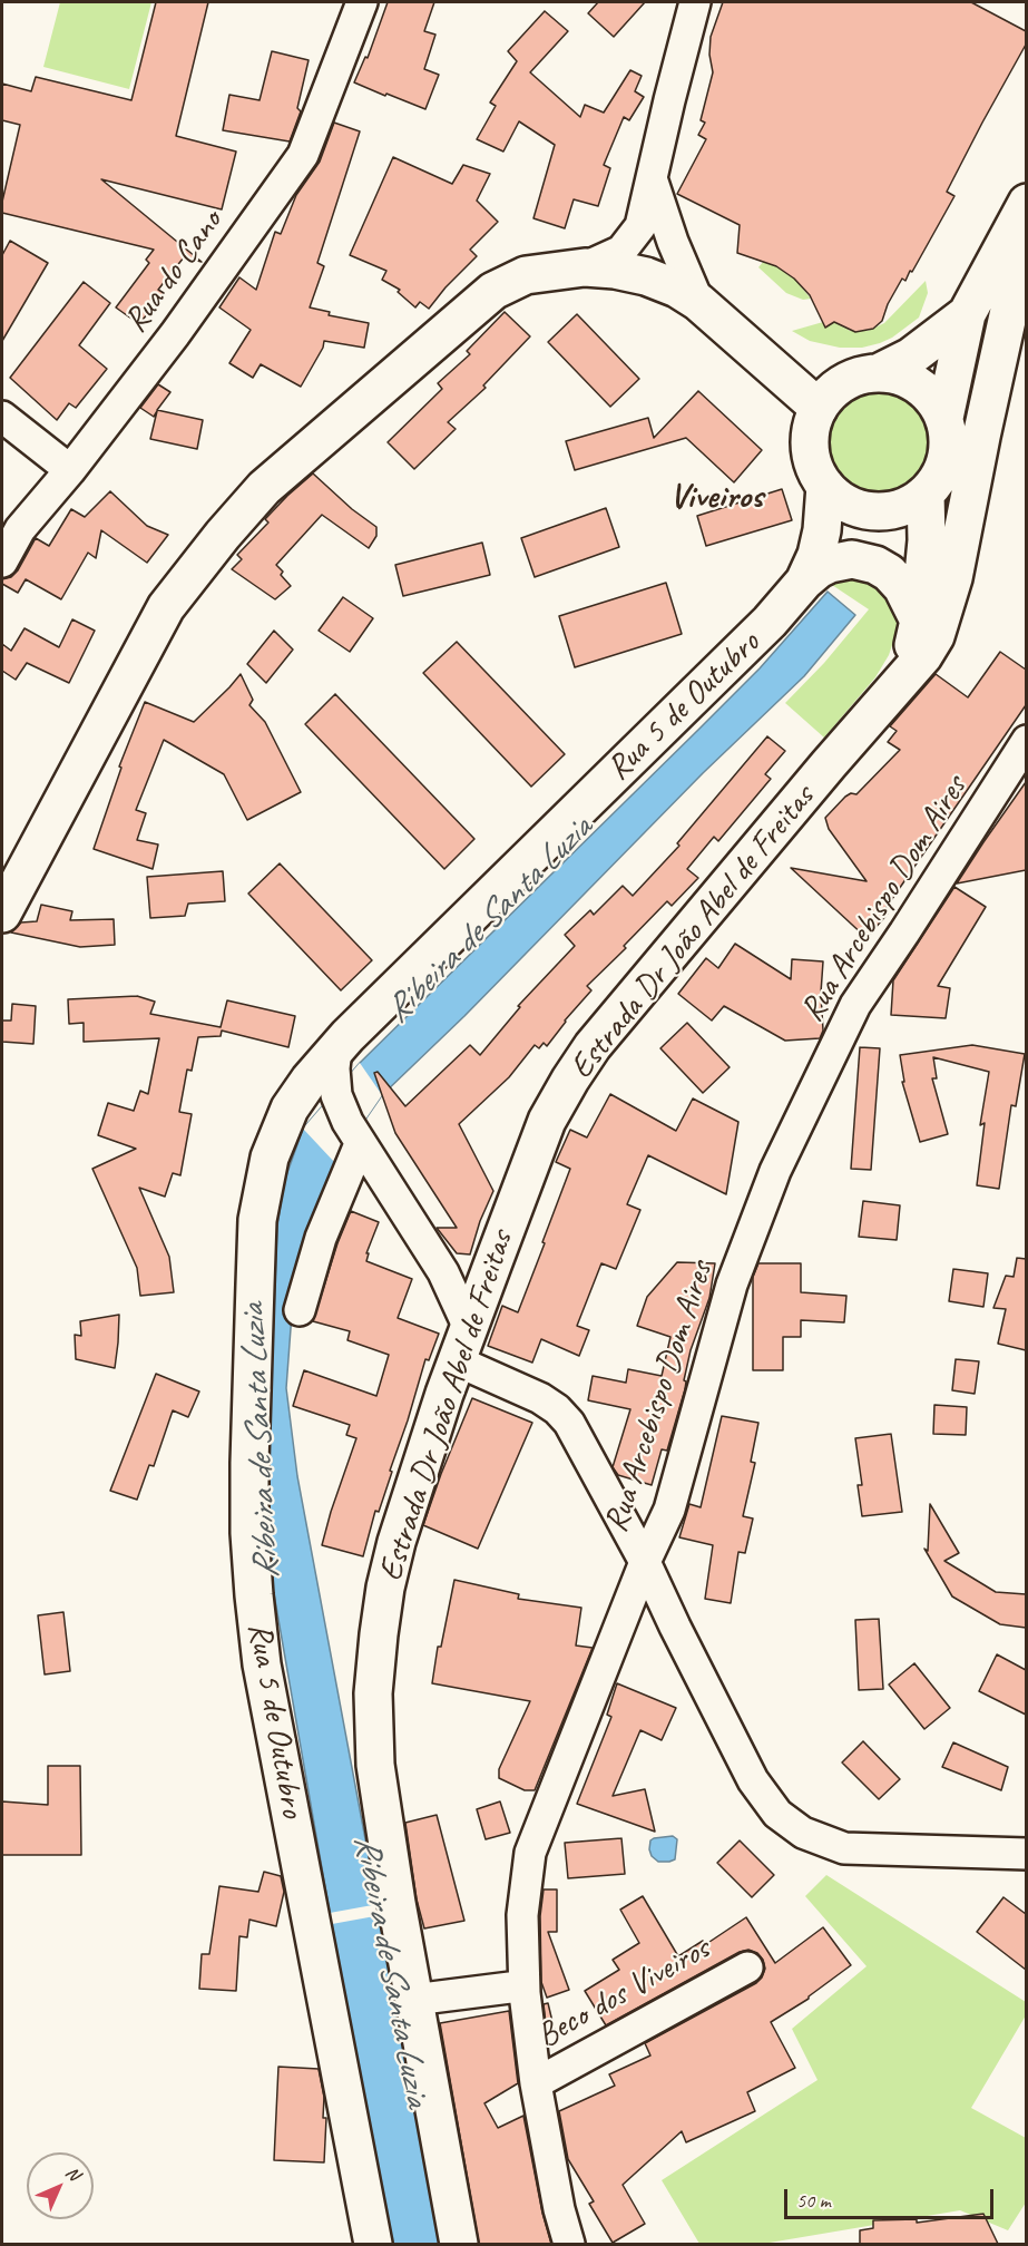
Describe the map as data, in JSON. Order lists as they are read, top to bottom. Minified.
{"streets":{"main road":["Rua 5 de Outubro","Estrada Dr João Abel de Freitas"],"street":["Rua do Cano","Rua Arcebispo Dom Aires","Beco dos Viveiros"]},"crossings":[["Rua 5 de Outubro","Estrada Dr João Abel de Freitas"],["Rua Arcebispo Dom Aires","Beco dos Viveiros"]],"districts":["Viveiros"],"water":["Ribeira de Santa Luzia"],"scale_bar":"50 m","north":"top right"}
